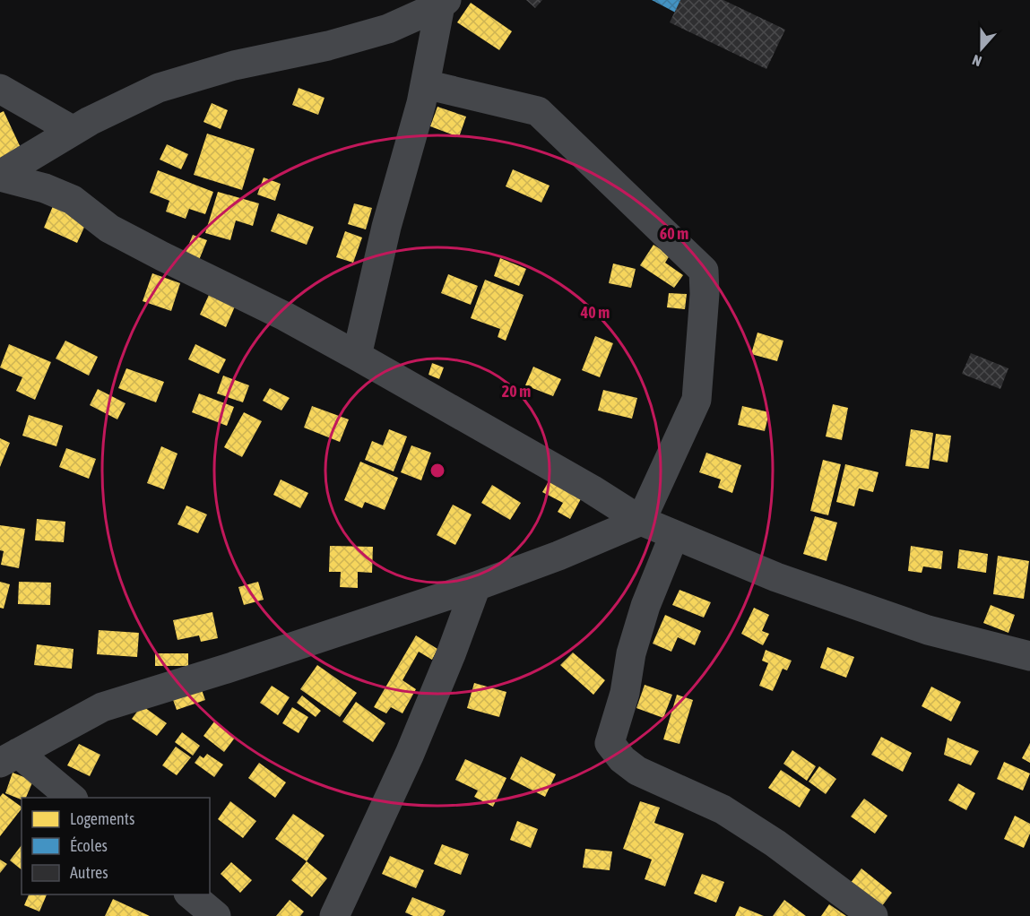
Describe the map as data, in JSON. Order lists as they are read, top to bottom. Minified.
{"legend":["Logements","Écoles","Autres"],"north":"bottom","rings":["60 m","40 m","20 m"]}
